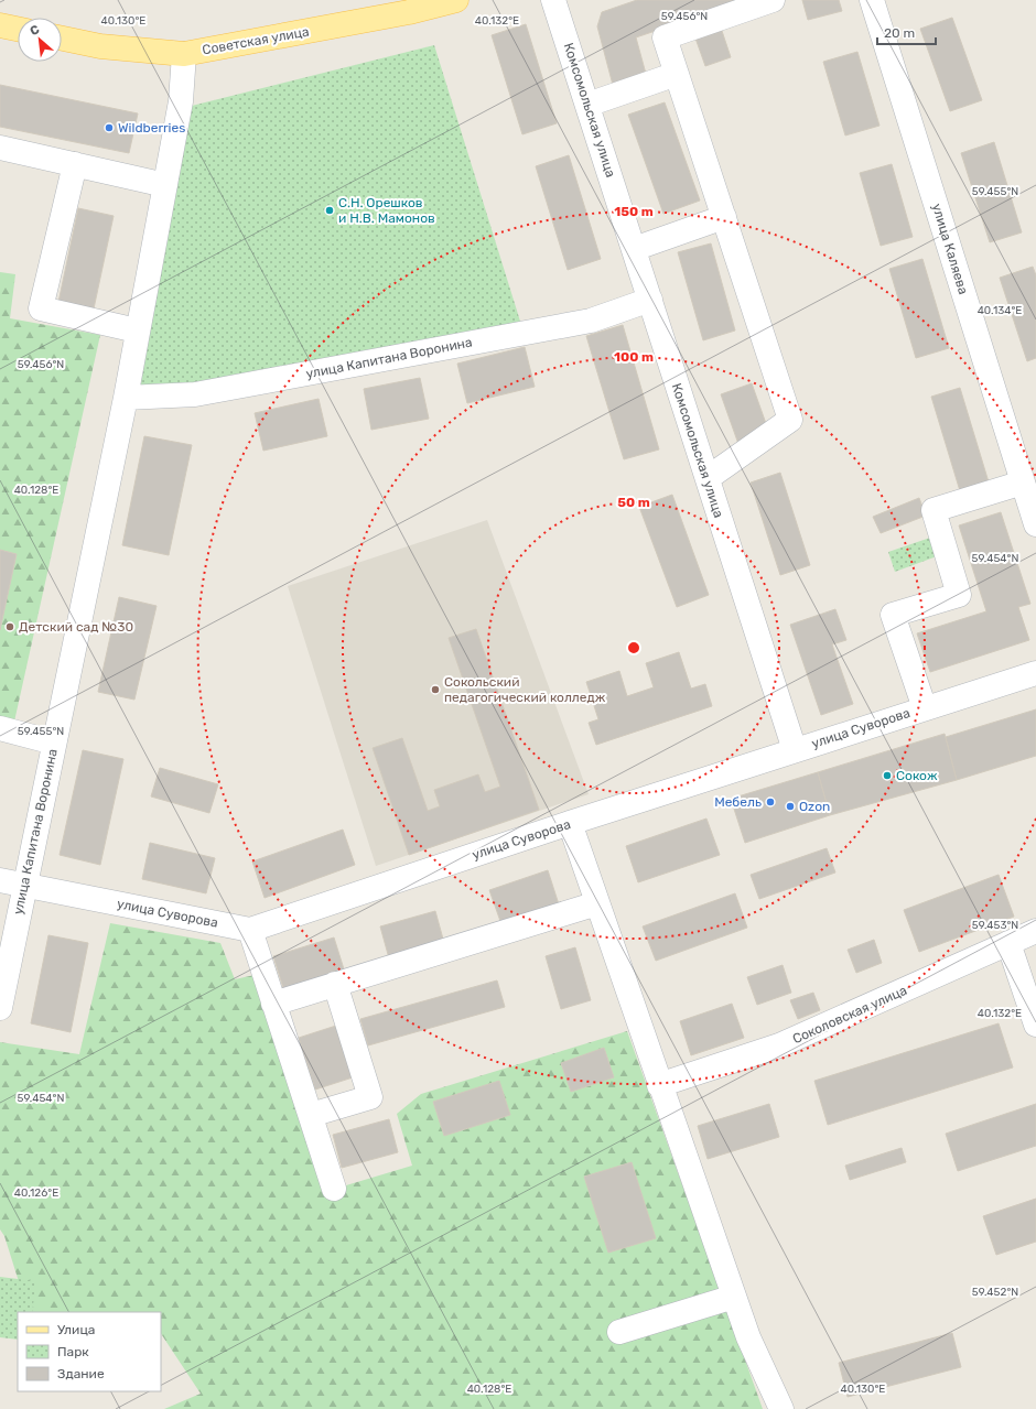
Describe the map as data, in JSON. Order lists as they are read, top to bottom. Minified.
{"streets":{"main road":["Советская улица"],"street":["Комсомольская улица","улица Каляева","улица Капитана Воронина","улица Суворова","Соколовская улица"]},"crossings":[["Советская улица","улица Капитана Воронина"],["Комсомольская улица","улица Капитана Воронина"],["Комсомольская улица","улица Суворова"],["улица Капитана Воронина","улица Суворова"]],"places":["Wildberries","С.Н. Орешков и Н.В. Мамонов","Детский сад №30","Сокольский педагогический колледж","Сокож","Мебель","Ozon"],"legend":["Улица","Парк","Здание"],"scale_bar":"20 m","north":"top left","coordinates":["59.456°N","40.130°E","40.132°E","59.455°N","40.134°E","40.128°E","59.454°N","59.453°N","40.126°E","59.452°N"],"rings":["150 m","100 m","50 m"]}
